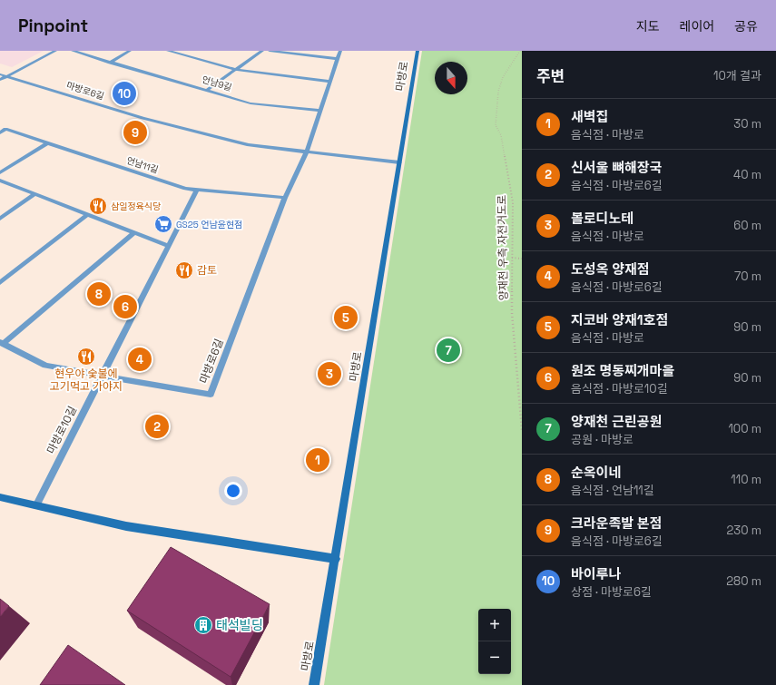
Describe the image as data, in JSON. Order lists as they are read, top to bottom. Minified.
{"streets":{"street":["마방로","언남9길","마방로6길","언남11길","마방로10길"],"path":["양재천 우측 자전거도로"]},"crossings":[["마방로","마방로6길"],["언남9길","마방로6길"],["마방로6길","언남11길"],["마방로6길","마방로10길"],["언남11길","마방로10길"]],"places":{"restaurant":["삼일정육식당","감토","현우야 숯불에 고기먹고 가야지"],"supermarket":["GS25 언남윤현점"],"building":["태석빌딩"]},"north":"bottom","page":{"header":"Pinpoint","nav":["지도","레이어","공유"],"heading":["주변","10개 결과"],"pins":["10","9","8","6","5","7","4","3","2","1"],"list":[{"mark":"1","name":"새벽집","note":"음식점 · 마방로","value":"30 m"},{"mark":"2","name":"신서울 뼈해장국","note":"음식점 · 마방로6길","value":"40 m"},{"mark":"3","name":"볼로디노테","note":"음식점 · 마방로","value":"60 m"},{"mark":"4","name":"도성옥 양재점","note":"음식점 · 마방로6길","value":"70 m"},{"mark":"5","name":"지코바 양재1호점","note":"음식점 · 마방로","value":"90 m"},{"mark":"6","name":"원조 명동찌개마을","note":"음식점 · 마방로10길","value":"90 m"},{"mark":"7","name":"양재천 근린공원","note":"공원 · 마방로","value":"100 m"},{"mark":"8","name":"순옥이네","note":"음식점 · 언남11길","value":"110 m"},{"mark":"9","name":"크라운족발 본점","note":"음식점 · 마방로6길","value":"230 m"},{"mark":"10","name":"바이루나","note":"상점 · 마방로6길","value":"280 m"}],"map_buttons":["+","−"]}}
